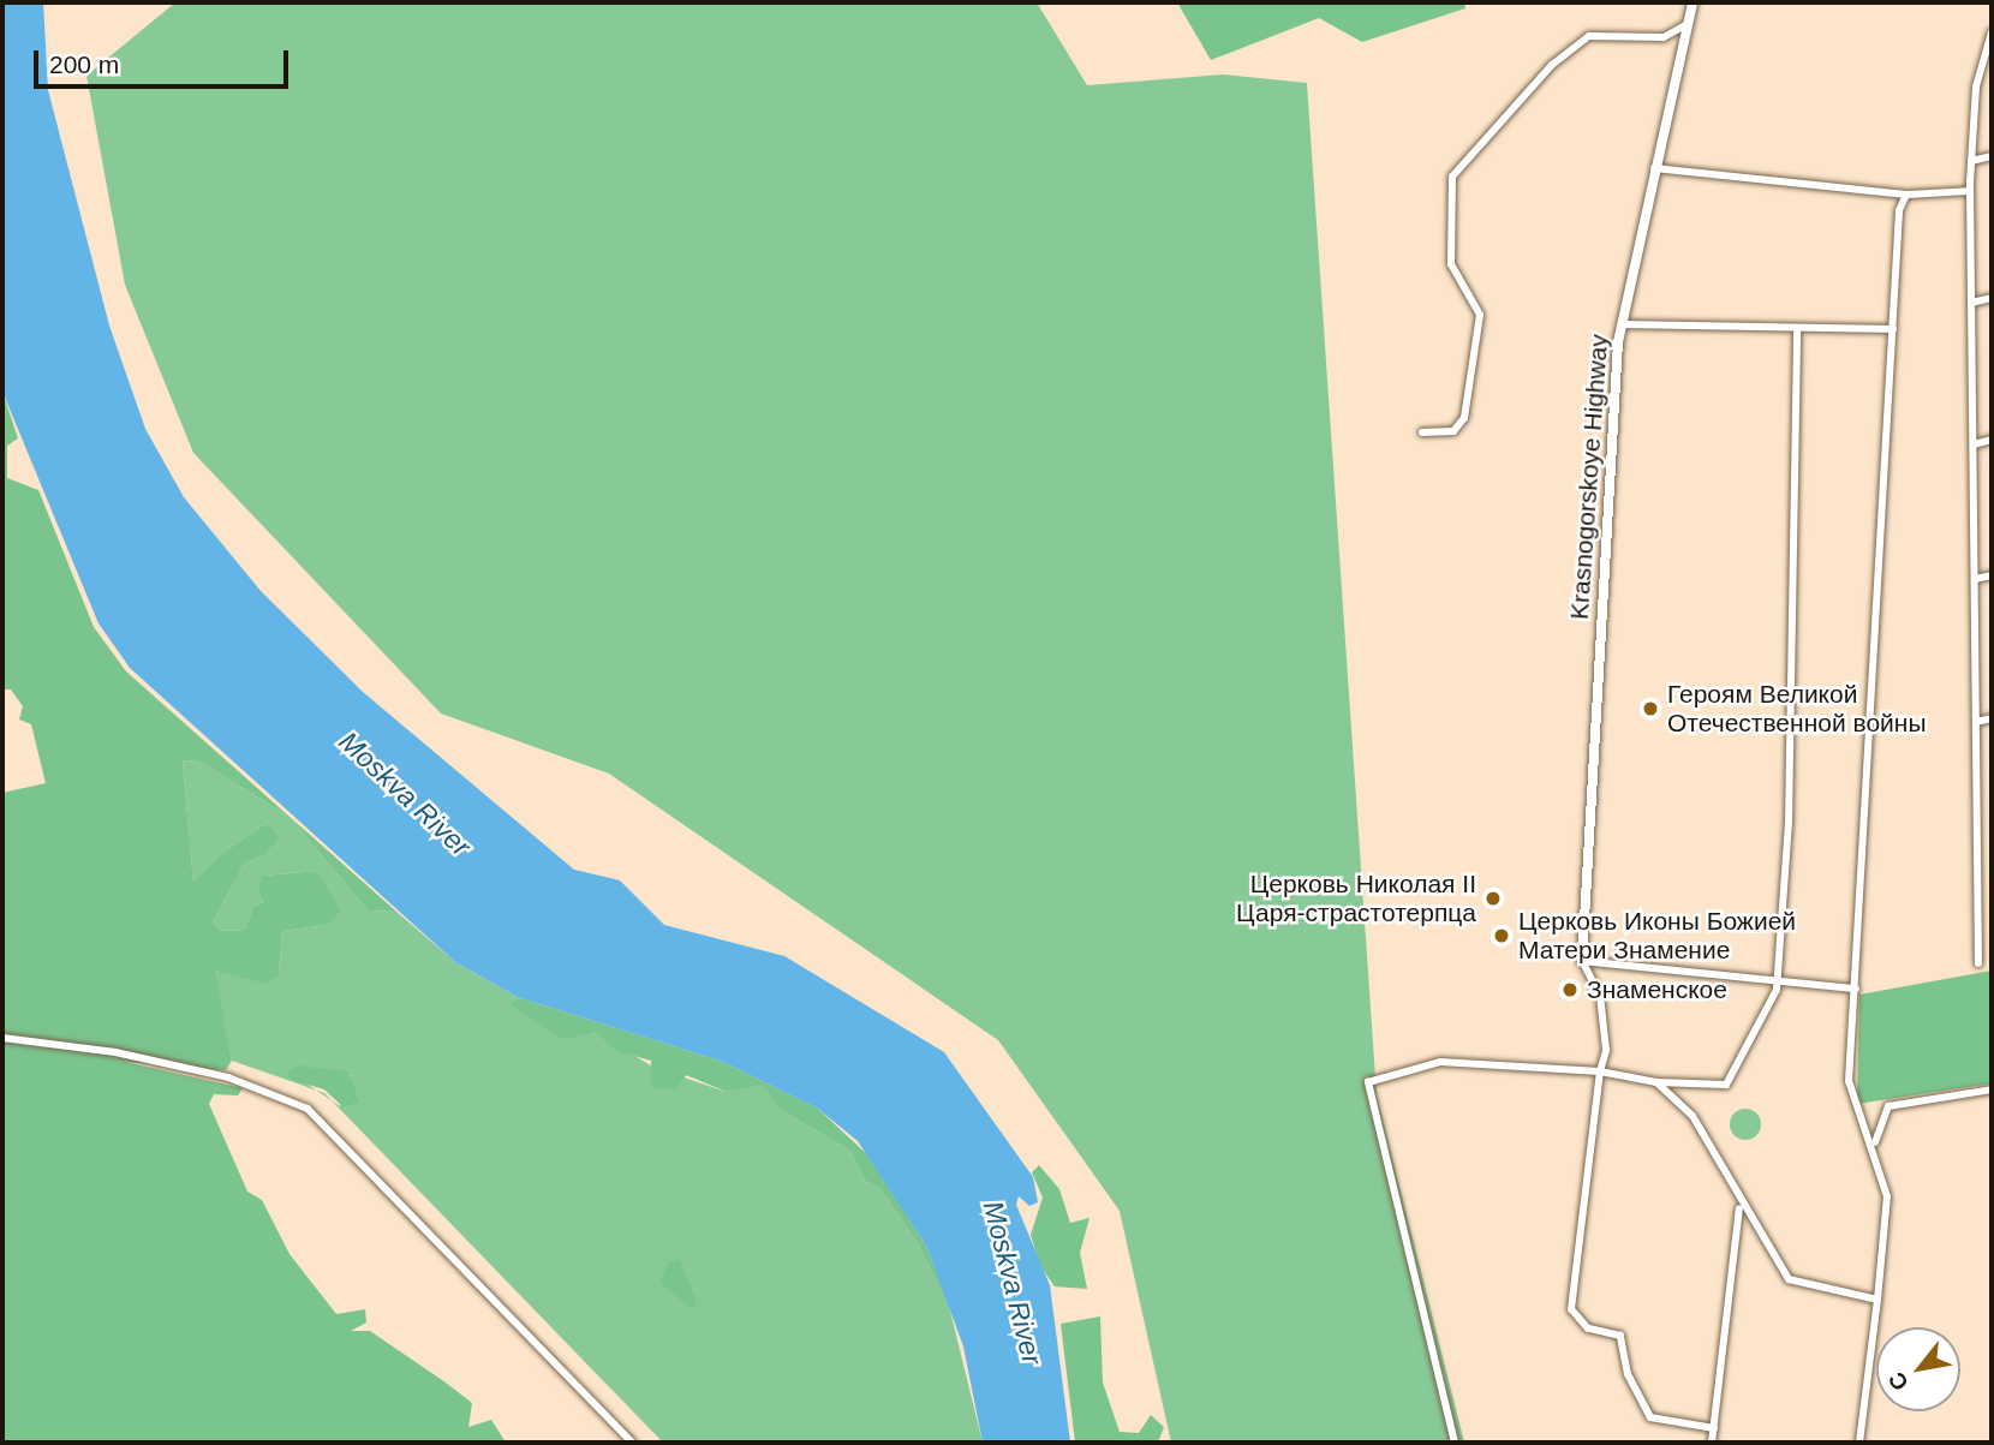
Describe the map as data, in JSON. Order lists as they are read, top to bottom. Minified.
{"streets":{"street":["Krasnogorskoye Highway"]},"water":["Moskva River"],"places":["Героям Великой Отечественной войны","Церковь Николая II Царя-страстотерпца","Церковь Иконы Божией Матери Знамение","Знаменское"],"scale_bar":"200 m","north":"bottom left"}
